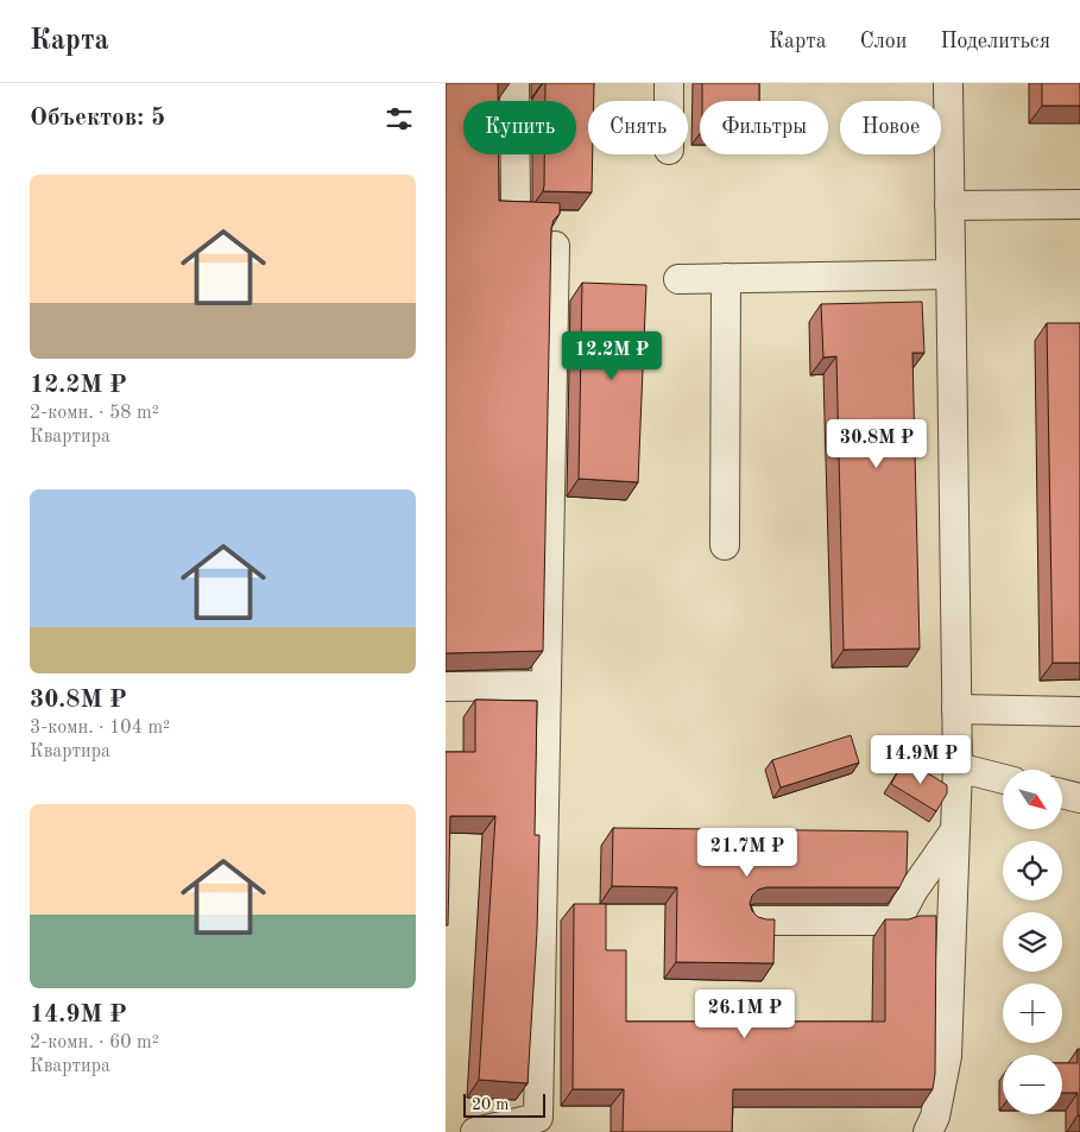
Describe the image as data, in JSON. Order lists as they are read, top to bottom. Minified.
{"scale_bar":"20 m","north":"bottom right","page":{"header":"Карта","nav":["Карта","Слои","Поделиться"],"heading":"Объектов: 5","chip":["Купить","Снять","Фильтры","Новое"],"list":[{"name":"12.2M ₽","note":"2-комн. · 58 m² · Квартира"},{"name":"30.8M ₽","note":"3-комн. · 104 m² · Квартира"},{"name":"14.9M ₽","note":"2-комн. · 60 m² · Квартира"}],"price":["12.2M ₽","30.8M ₽","14.9M ₽","21.7M ₽","26.1M ₽"],"map_buttons":["+","−"],"scale":"20 m"}}
